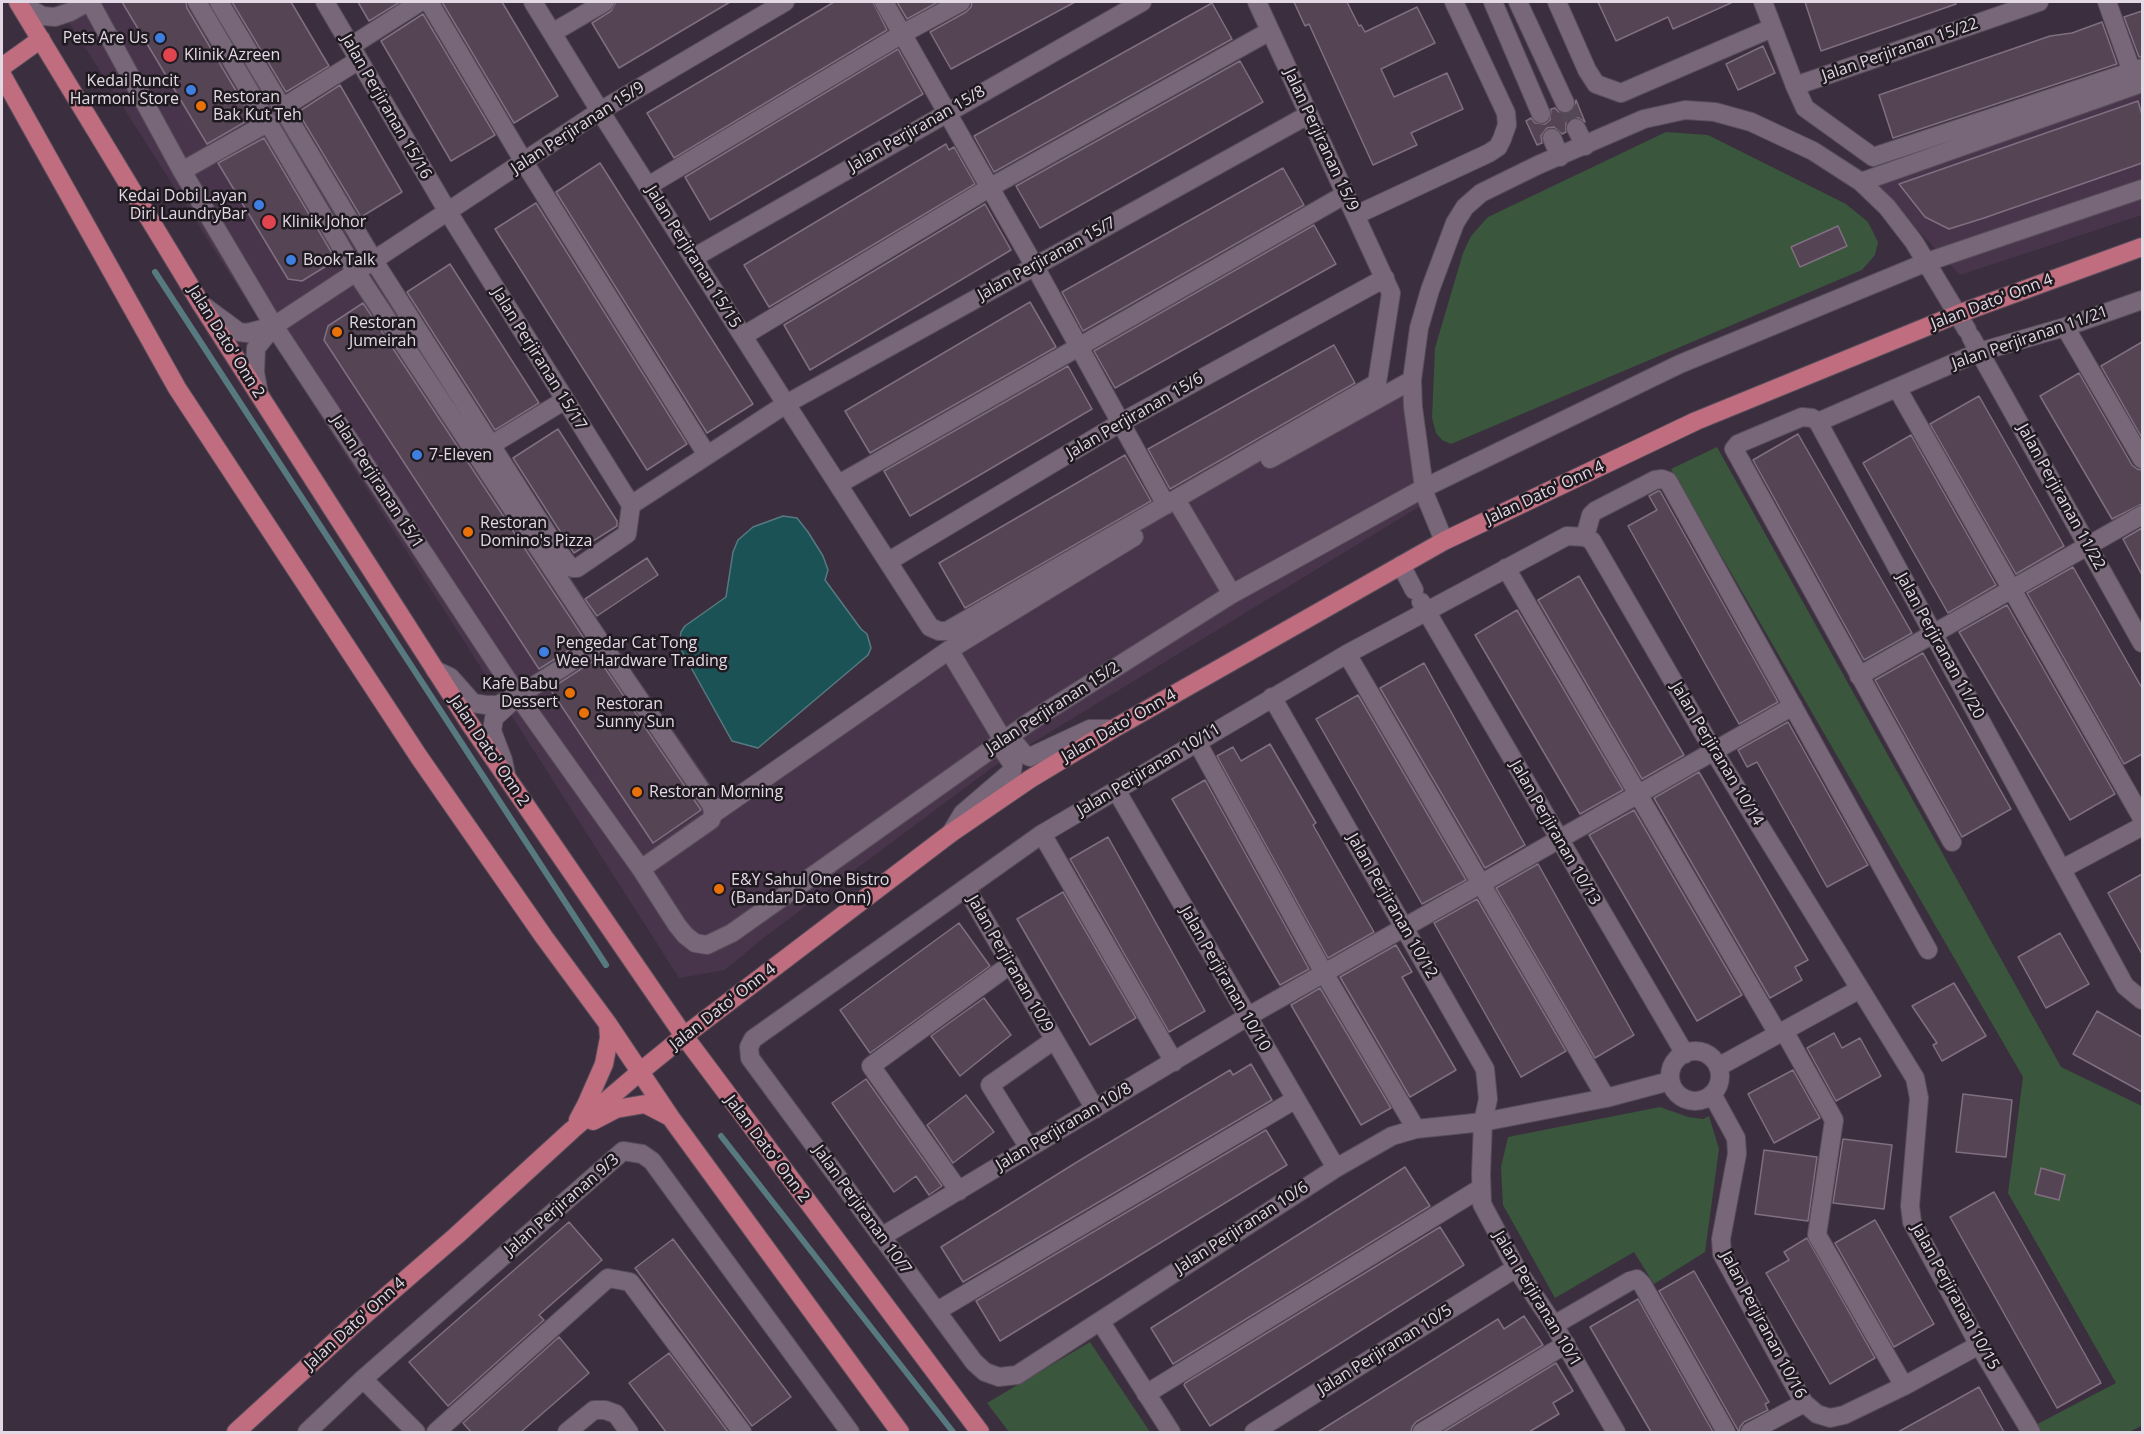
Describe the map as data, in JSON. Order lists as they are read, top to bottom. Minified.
{"streets":{"main road":["Jalan Dato' Onn 4","Jalan Dato' Onn 2"],"street":["Jalan Perjiranan 15/22","Jalan Perjiranan 15/16","Jalan Perjiranan 15/9","Jalan Perjiranan 15/8","Jalan Perjiranan 15/15","Jalan Perjiranan 15/7","Jalan Perjiranan 11/21","Jalan Perjiranan 15/17","Jalan Perjiranan 15/6","Jalan Perjiranan 15/1","Jalan Perjiranan 11/22","Jalan Perjiranan 11/20","Jalan Perjiranan 15/2","Jalan Perjiranan 10/14","Jalan Perjiranan 10/11","Jalan Perjiranan 10/13","Jalan Perjiranan 10/12","Jalan Perjiranan 10/9","Jalan Perjiranan 10/10","Jalan Perjiranan 10/8","Jalan Perjiranan 9/3","Jalan Perjiranan 10/7","Jalan Perjiranan 10/6","Jalan Perjiranan 10/15","Jalan Perjiranan 10/1","Jalan Perjiranan 10/16","Jalan Perjiranan 10/5"]},"crossings":[["Jalan Perjiranan 15/16","Jalan Perjiranan 15/9"],["Jalan Perjiranan 15/16","Jalan Perjiranan 15/17"],["Jalan Perjiranan 15/9","Jalan Perjiranan 15/15"],["Jalan Perjiranan 15/9","Jalan Perjiranan 15/7"],["Jalan Perjiranan 15/9","Jalan Perjiranan 15/17"],["Jalan Perjiranan 15/9","Jalan Perjiranan 15/6"],["Jalan Perjiranan 15/9","Jalan Perjiranan 15/1"],["Jalan Perjiranan 15/8","Jalan Perjiranan 15/15"],["Jalan Perjiranan 15/15","Jalan Perjiranan 15/7"],["Jalan Perjiranan 15/15","Jalan Perjiranan 15/6"],["Jalan Perjiranan 15/7","Jalan Perjiranan 15/17"],["Jalan Dato' Onn 4","Jalan Perjiranan 11/21"],["Jalan Dato' Onn 4","Jalan Dato' Onn 2"],["Jalan Dato' Onn 4","Jalan Perjiranan 11/22"],["Jalan Dato' Onn 4","Jalan Perjiranan 10/13"],["Jalan Perjiranan 11/21","Jalan Perjiranan 11/22"],["Jalan Perjiranan 11/21","Jalan Perjiranan 11/20"],["Jalan Dato' Onn 2","Jalan Perjiranan 15/1"],["Jalan Perjiranan 15/1","Jalan Perjiranan 15/2"],["Jalan Perjiranan 11/22","Jalan Perjiranan 15/2"],["Jalan Perjiranan 10/14","Jalan Perjiranan 10/11"],["Jalan Perjiranan 10/14","Jalan Perjiranan 10/8"],["Jalan Perjiranan 10/14","Jalan Perjiranan 10/15"],["Jalan Perjiranan 10/11","Jalan Perjiranan 10/13"],["Jalan Perjiranan 10/11","Jalan Perjiranan 10/12"],["Jalan Perjiranan 10/11","Jalan Perjiranan 10/9"],["Jalan Perjiranan 10/11","Jalan Perjiranan 10/10"],["Jalan Perjiranan 10/11","Jalan Perjiranan 10/7"],["Jalan Perjiranan 10/13","Jalan Perjiranan 10/8"],["Jalan Perjiranan 10/13","Jalan Perjiranan 10/6"],["Jalan Perjiranan 10/13","Jalan Perjiranan 10/16"],["Jalan Perjiranan 10/12","Jalan Perjiranan 10/8"],["Jalan Perjiranan 10/12","Jalan Perjiranan 10/6"],["Jalan Perjiranan 10/12","Jalan Perjiranan 10/1"],["Jalan Perjiranan 10/9","Jalan Perjiranan 10/8"],["Jalan Perjiranan 10/10","Jalan Perjiranan 10/8"],["Jalan Perjiranan 10/10","Jalan Perjiranan 10/6"],["Jalan Perjiranan 10/8","Jalan Perjiranan 10/7"],["Jalan Perjiranan 10/7","Jalan Perjiranan 10/6"],["Jalan Perjiranan 10/6","Jalan Perjiranan 10/1"],["Jalan Perjiranan 10/6","Jalan Perjiranan 10/16"],["Jalan Perjiranan 10/15","Jalan Perjiranan 10/16"],["Jalan Perjiranan 10/1","Jalan Perjiranan 10/5"]],"places":["Pets Are Us","Klinik Azreen","Kedai Runcit Harmoni Store","Restoran Bak Kut Teh","Kedai Dobi Layan Diri LaundryBar","Klinik Johor","Book Talk","Restoran Jumeirah","7-Eleven","Restoran Domino's Pizza","Pengedar Cat Tong Wee Hardware Trading","Kafe Babu Dessert","Restoran Sunny Sun","Restoran Morning","E&Y Sahul One Bistro (Bandar Dato Onn)"]}
